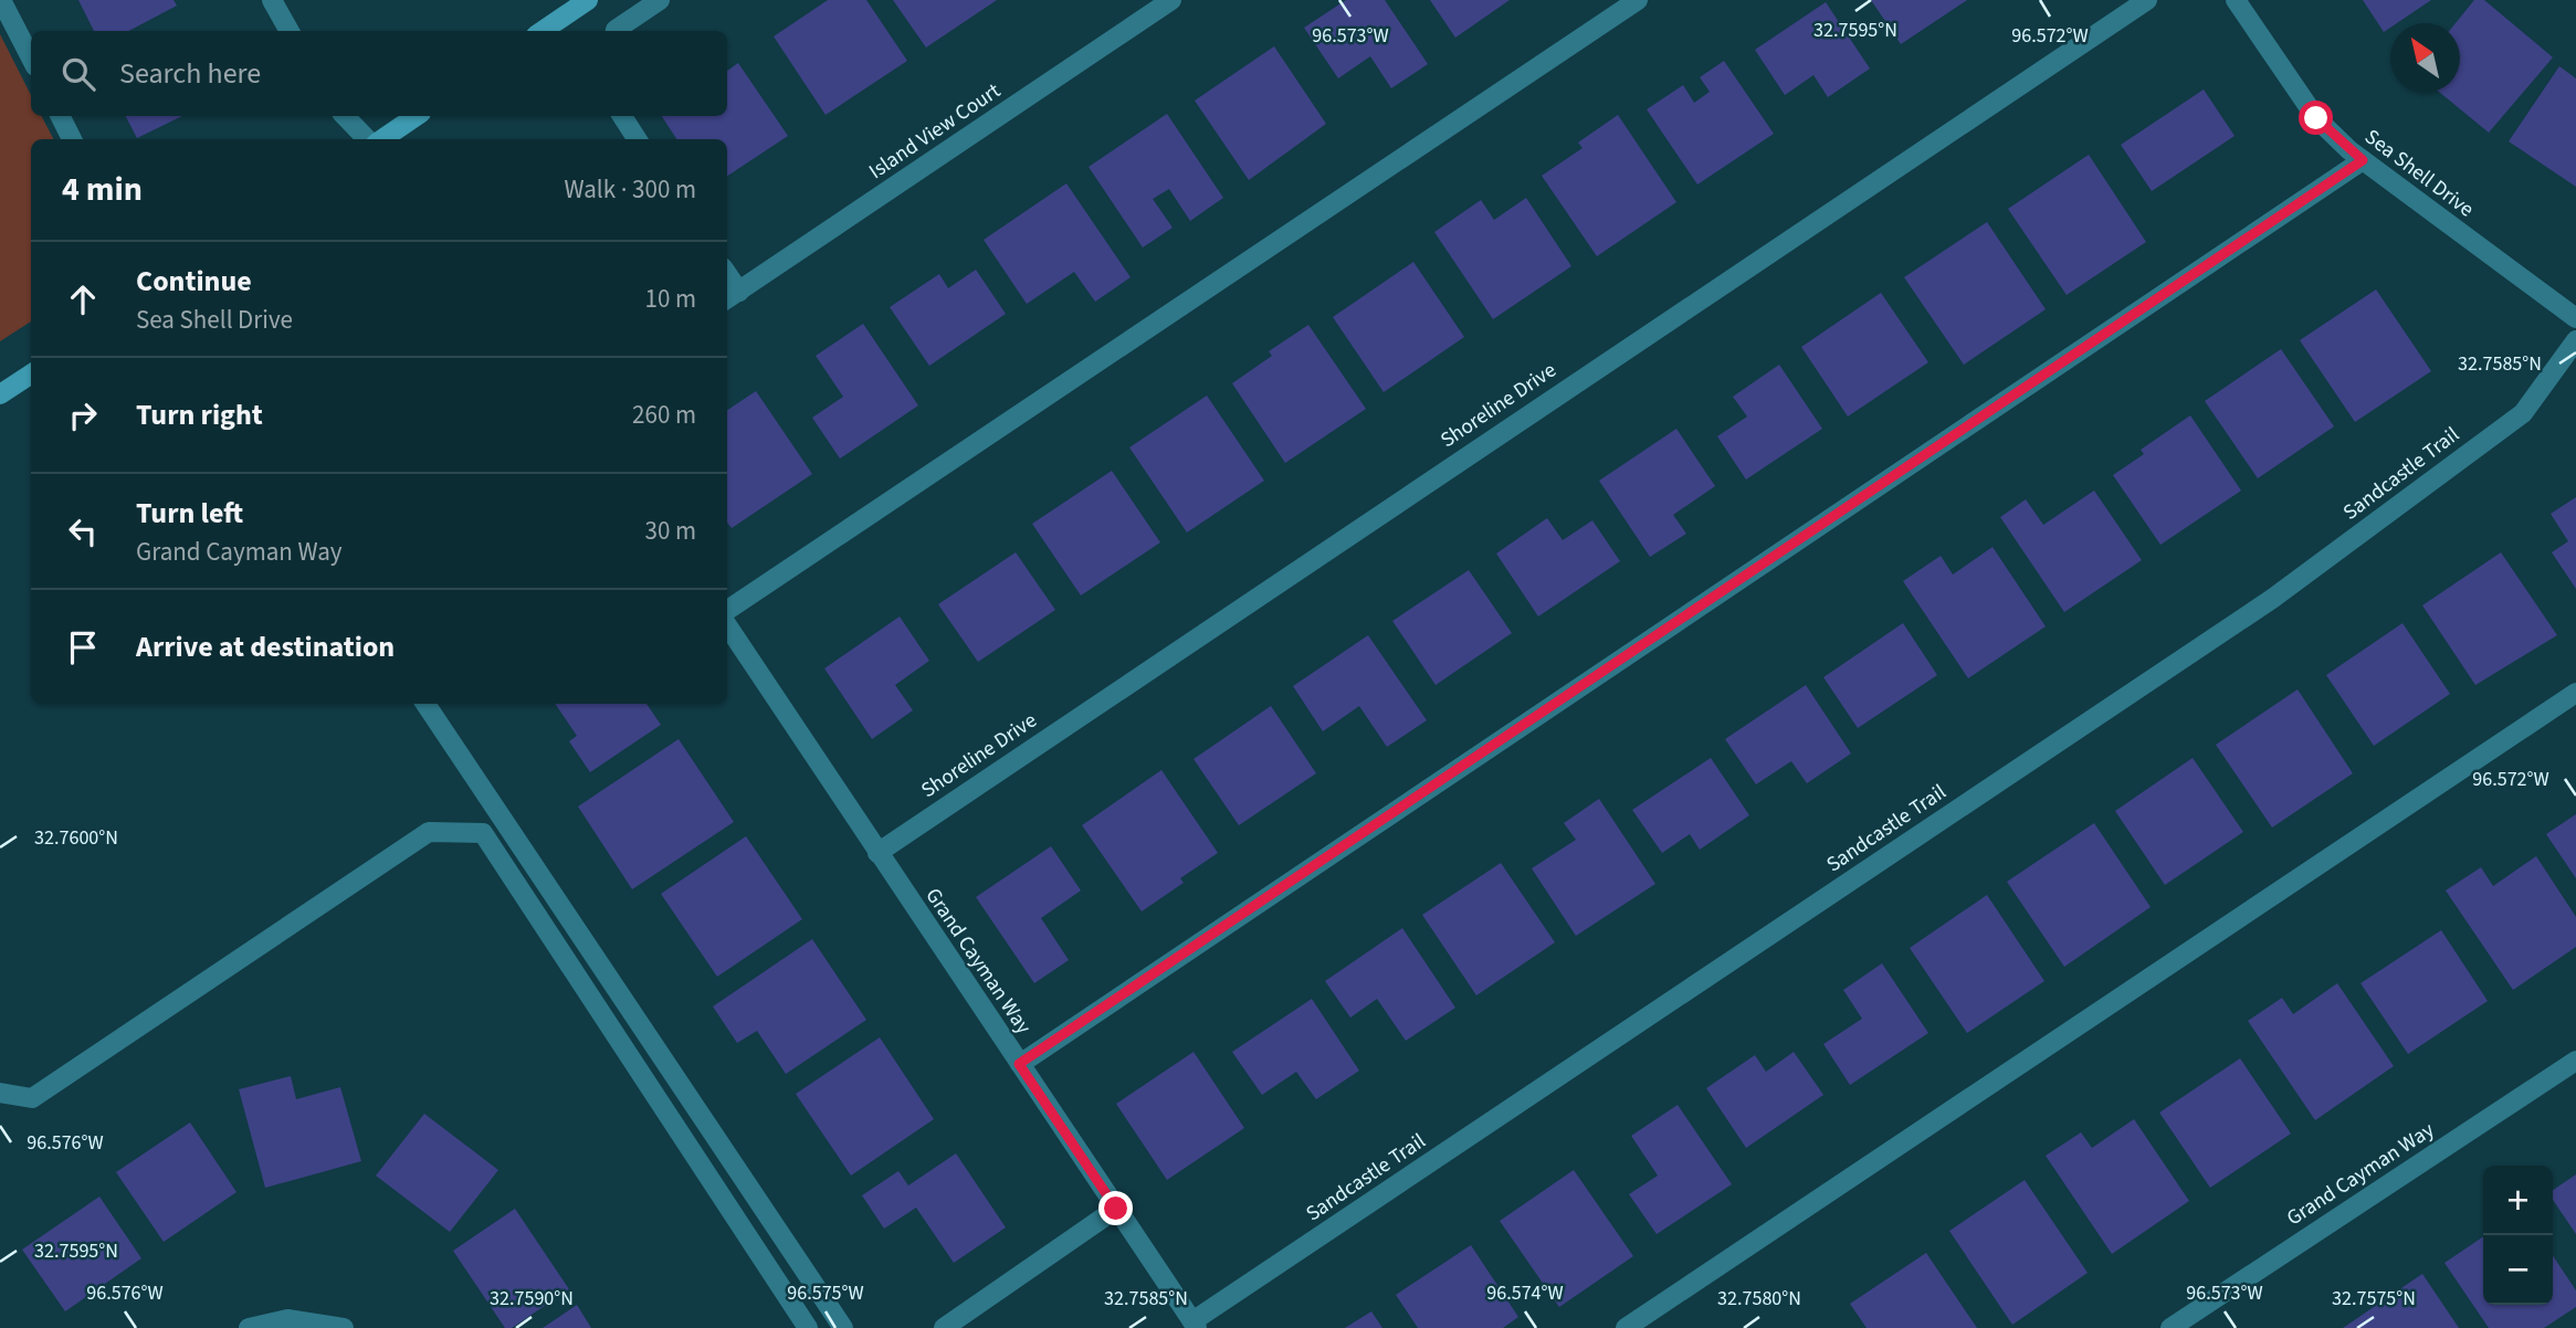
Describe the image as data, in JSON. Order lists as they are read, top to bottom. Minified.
{"streets":{"street":["Island View Court","Sea Shell Drive","Shoreline Drive","Sandcastle Trail","Grand Cayman Way"]},"crossings":[["Shoreline Drive","Grand Cayman Way"],["Sandcastle Trail","Grand Cayman Way"]],"north":"top left","page":{"search":"Search here","heading":["4 min","Walk · 300 m"],"list":[["Continue","Sea Shell Drive","10 m"],["Turn right","260 m"],["Turn left","Grand Cayman Way","30 m"],"Arrive at destination"],"map_buttons":["+","−"]},"coordinates":["32.7595°N","96.573°W","96.572°W","32.7585°N","32.7600°N","96.576°W","96.575°W","96.574°W","32.7590°N","32.7580°N","32.7575°N"]}
